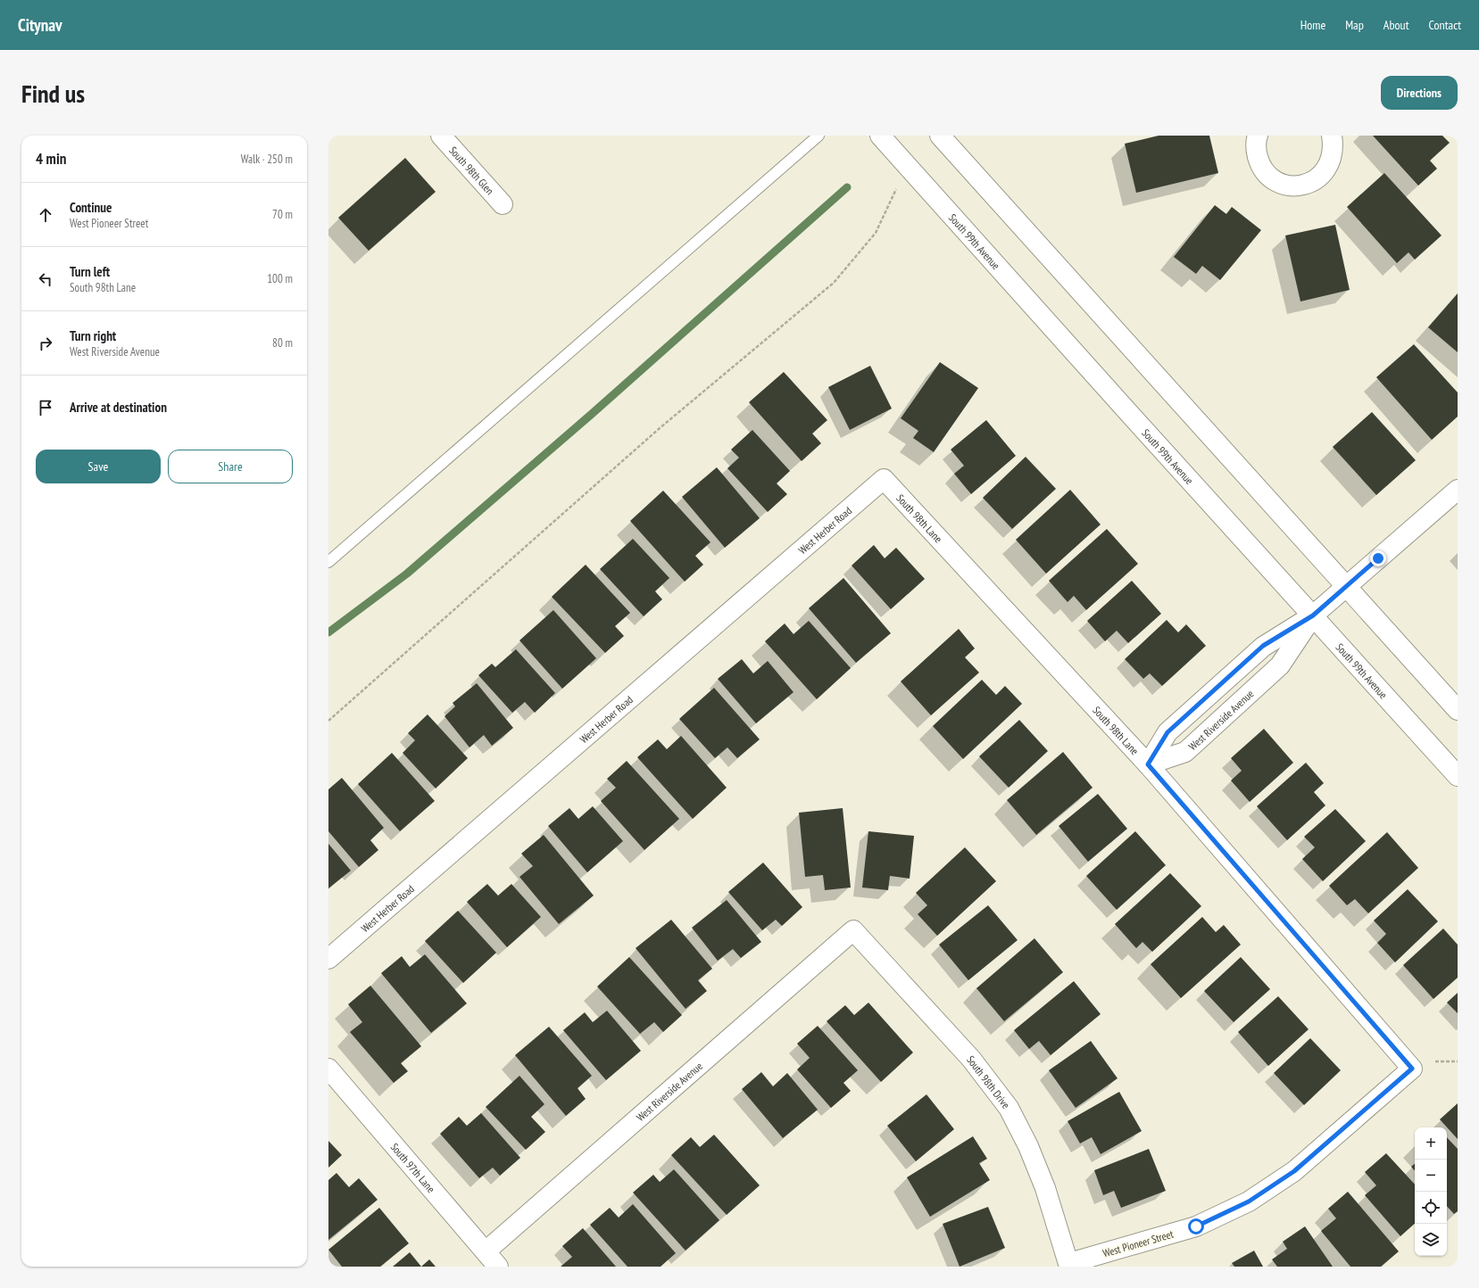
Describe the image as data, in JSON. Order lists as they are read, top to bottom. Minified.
{"streets":{"street":["South 98th Glen","South 99th Avenue","South 98th Lane","West Herber Road","West Riverside Avenue","South 98th Drive","South 97th Lane","West Pioneer Street"]},"crossings":[["South 99th Avenue","West Riverside Avenue"],["South 98th Lane","West Herber Road"],["South 98th Lane","West Riverside Avenue"],["South 98th Lane","West Pioneer Street"],["West Riverside Avenue","South 98th Drive"],["West Riverside Avenue","South 97th Lane"],["South 98th Drive","West Pioneer Street"]],"page":{"header":"Citynav","nav":["Home","Map","About","Contact"],"buttons":["Directions",["Save","Share"]],"title":"Find us","heading":["4 min","Walk · 250 m"],"list":[["Continue","West Pioneer Street","70 m"],["Turn left","South 98th Lane","100 m"],["Turn right","West Riverside Avenue","80 m"],"Arrive at destination"],"map_buttons":["+","−"]}}
